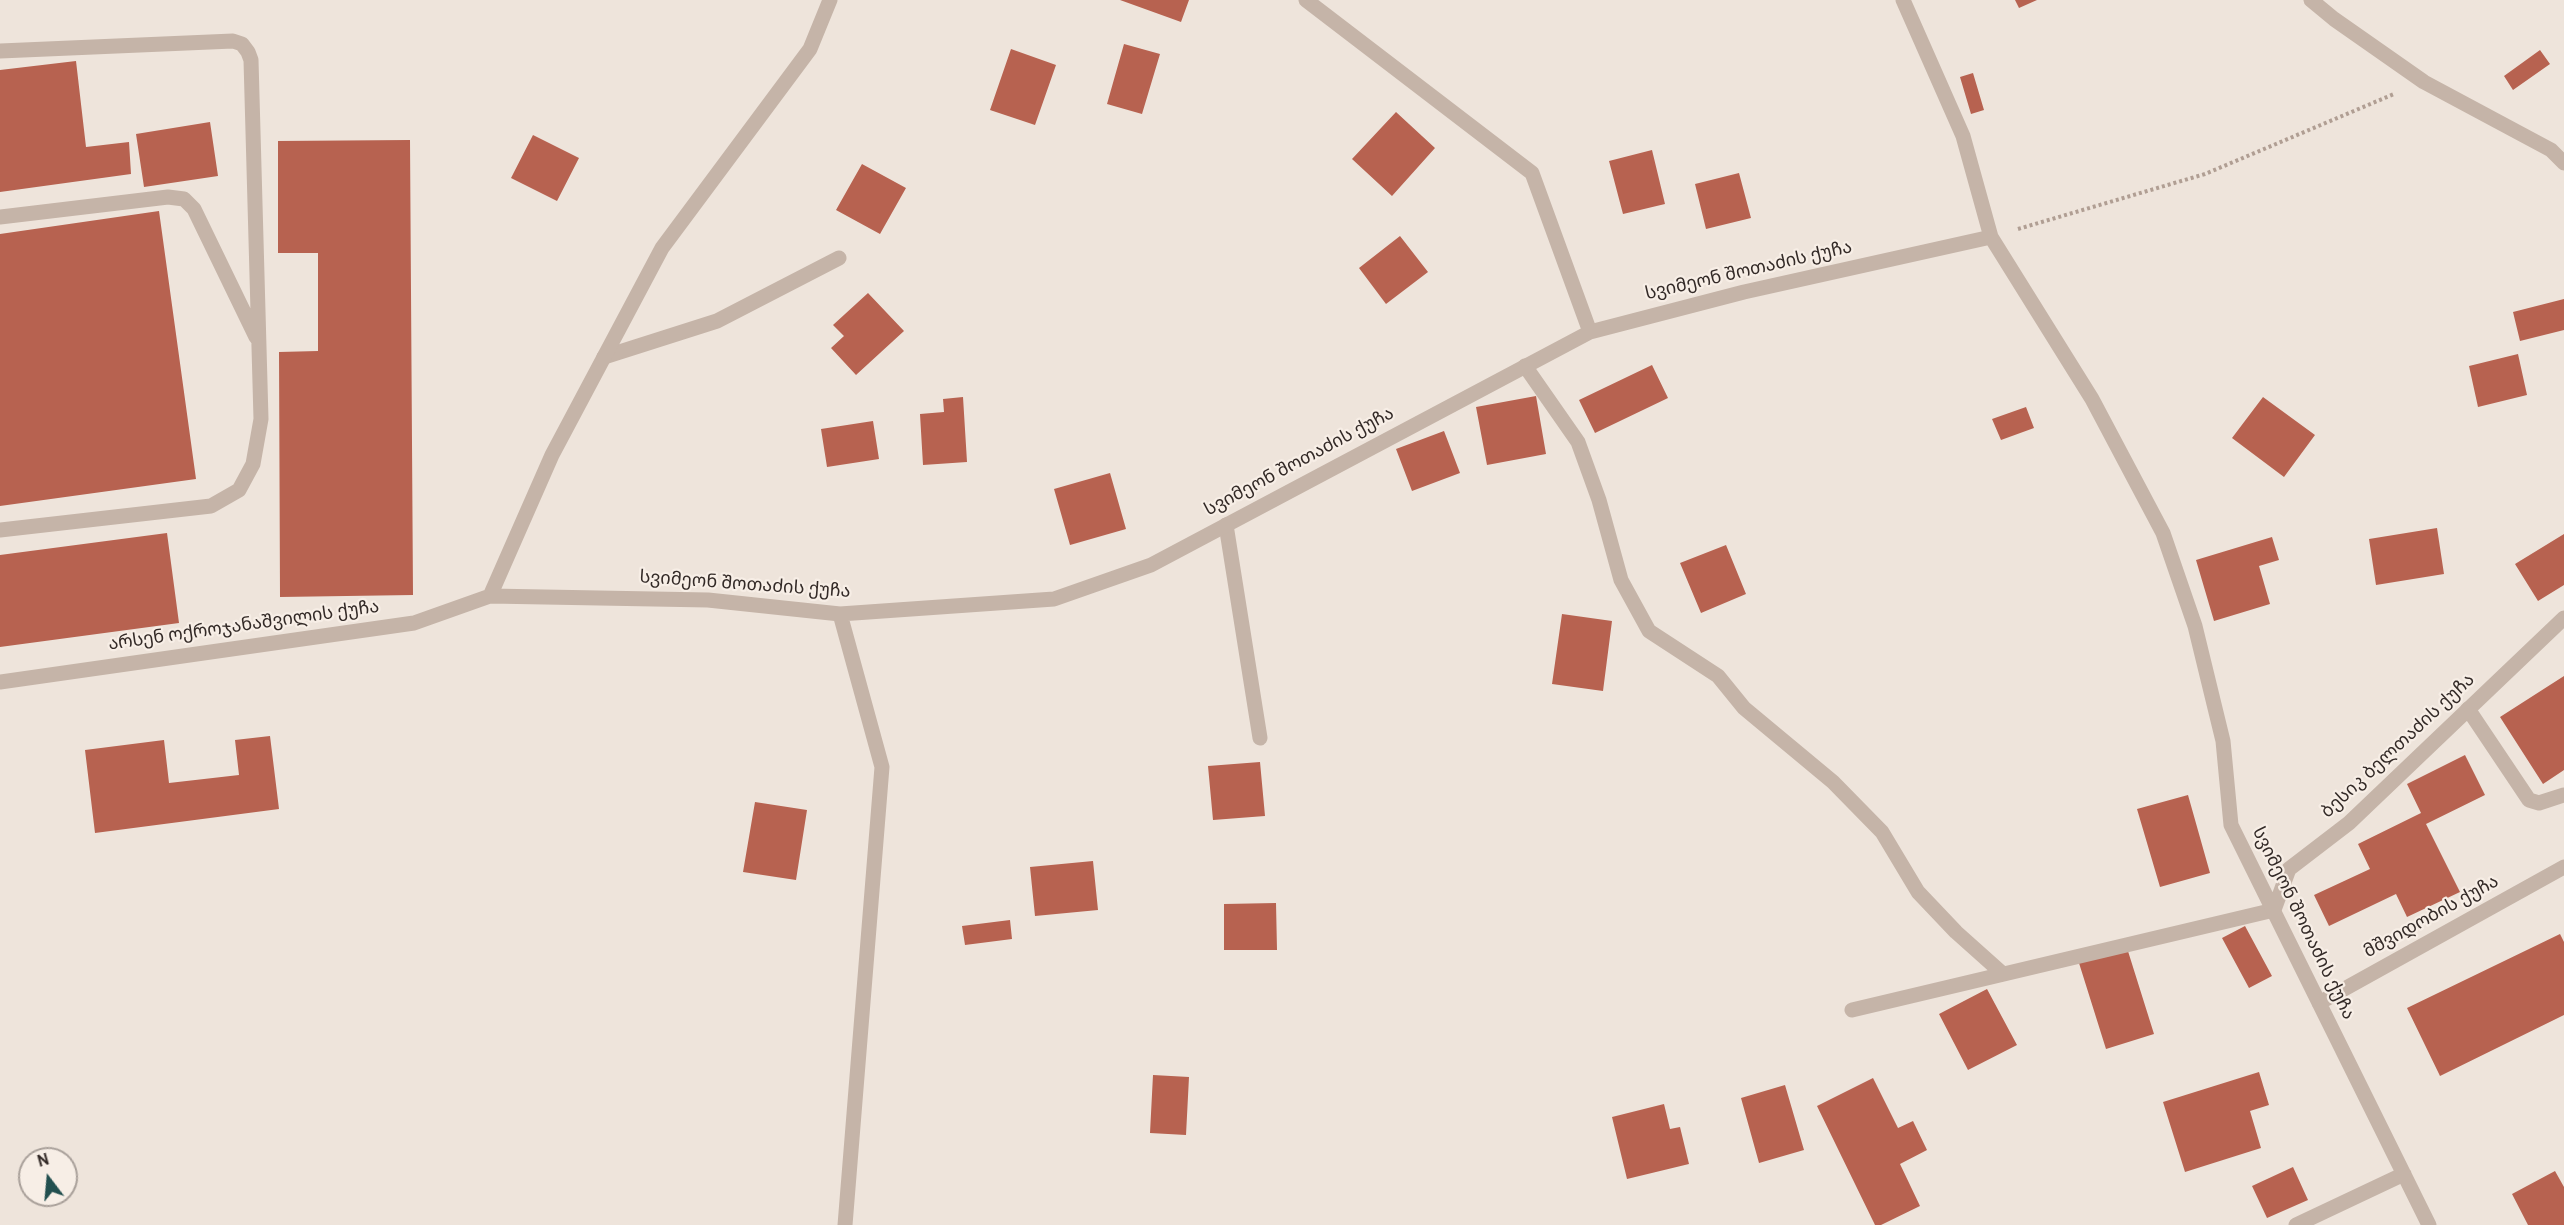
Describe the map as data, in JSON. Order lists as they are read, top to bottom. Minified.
{"streets":{"street":["სვიმეონ შოთაძის ქუჩა","არსენ ოქროჯანაშვილის ქუჩა","ბესიკ ბელთაძის ქუჩა","მშვიდობის ქუჩა"]},"crossings":[["სვიმეონ შოთაძის ქუჩა","არსენ ოქროჯანაშვილის ქუჩა"],["სვიმეონ შოთაძის ქუჩა","ბესიკ ბელთაძის ქუჩა"],["სვიმეონ შოთაძის ქუჩა","მშვიდობის ქუჩა"]],"north":"top"}
